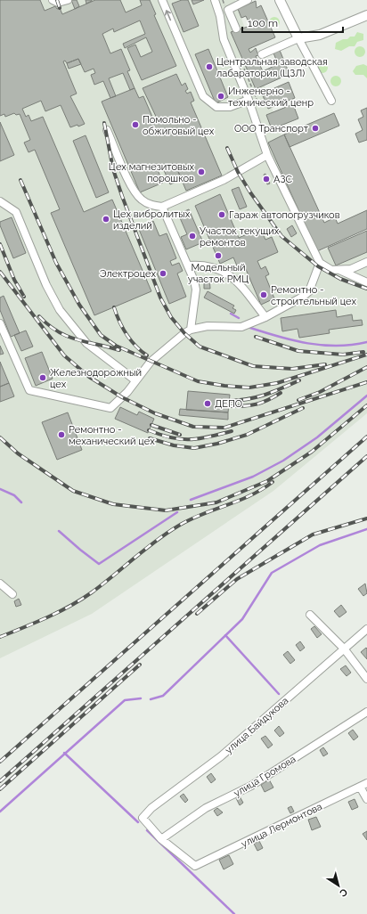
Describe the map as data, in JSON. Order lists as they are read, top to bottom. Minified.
{"streets":{"street":["улица Байдукова","улица Громова","улица Лермонтова"]},"crossings":[["улица Байдукова","улица Громова"],["улица Байдукова","улица Лермонтова"],["улица Громова","улица Лермонтова"]],"places":["Центральная заводская лабаратория (ЦЗЛ)","Инженерно - технический ценр","Помольно - обжиговый цех","ООО Транспорт","Цех магнезитовых порошков","АЗС","Гараж автопогрузчиков","Цех вибролитых изделий","Участок текущих ремонтов","Модельный участок РМЦ","Электроцех","Ремонтно - строительный цех","Железнодорожный цех","ДЕПО","Ремонтно - механический цех"],"scale_bar":"100 m","north":"bottom right"}
